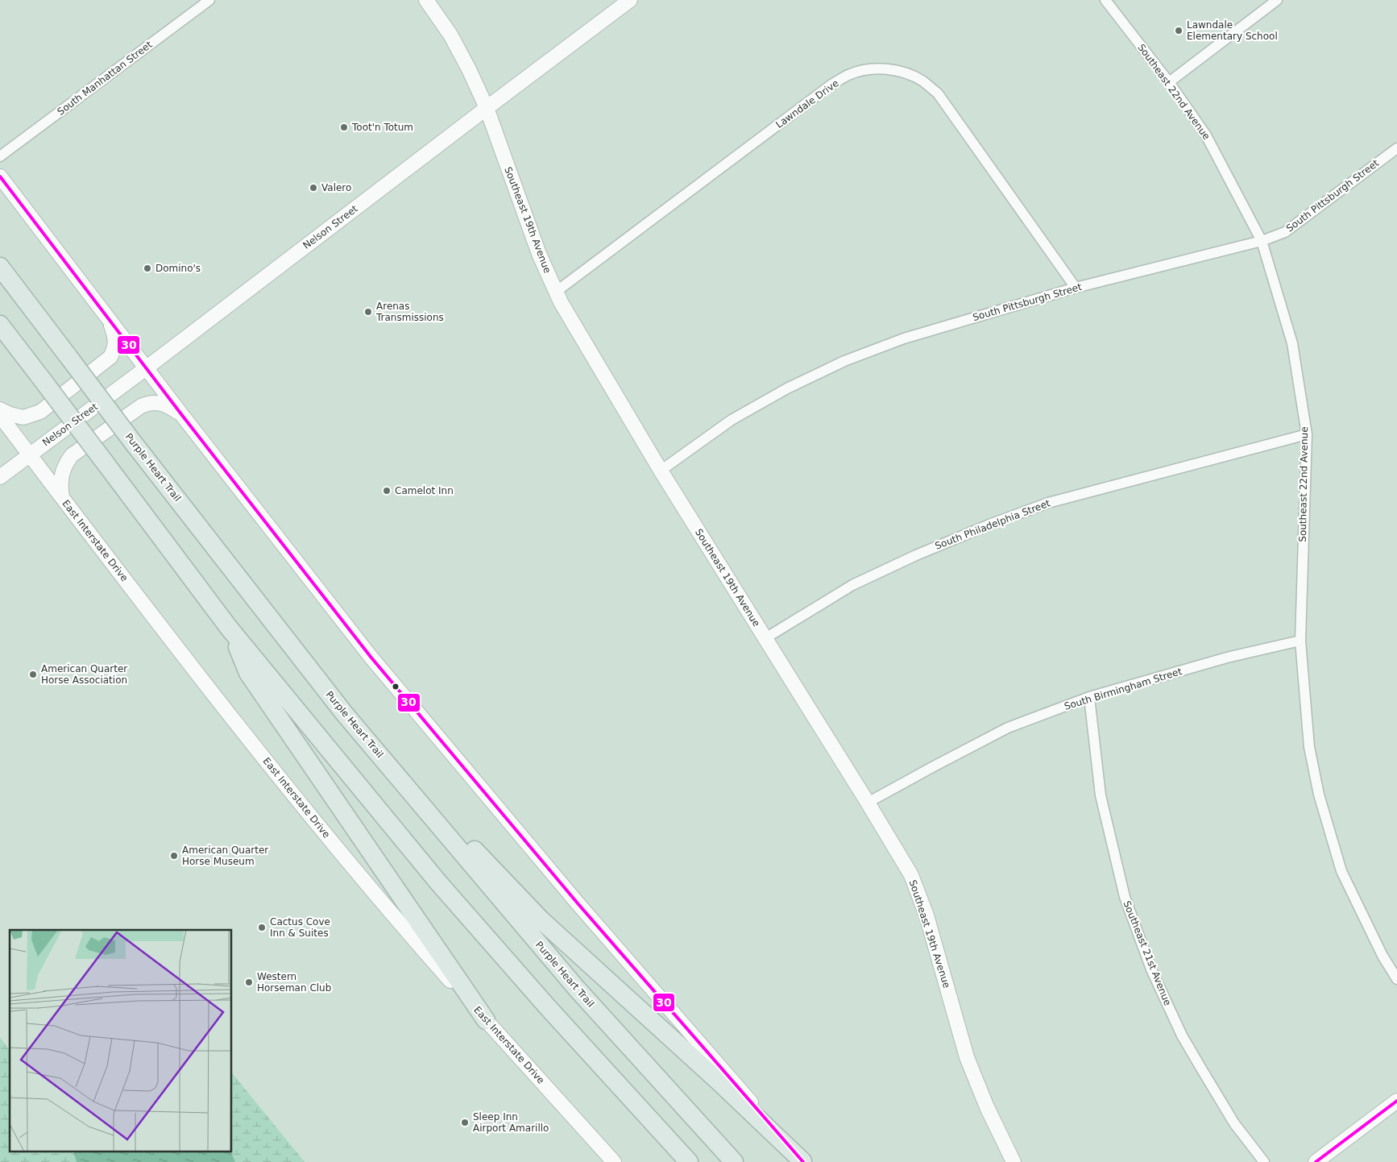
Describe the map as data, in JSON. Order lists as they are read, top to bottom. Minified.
{"streets":{"highway":["Purple Heart Trail"],"main road":["Southeast 19th Avenue","Nelson Street","East Interstate Drive"],"street":["South Manhattan Street","Southeast 22nd Avenue","Lawndale Drive","South Pittsburgh Street","South Philadelphia Street","South Birmingham Street","Southeast 21st Avenue"]},"crossings":[["Southeast 22nd Avenue","South Pittsburgh Street"],["Southeast 22nd Avenue","South Philadelphia Street"],["Southeast 22nd Avenue","South Birmingham Street"],["Lawndale Drive","South Pittsburgh Street"],["Lawndale Drive","Southeast 19th Avenue"],["South Pittsburgh Street","Southeast 19th Avenue"],["Southeast 19th Avenue","Nelson Street"],["Southeast 19th Avenue","South Philadelphia Street"],["Southeast 19th Avenue","South Birmingham Street"],["Nelson Street","East Interstate Drive"],["South Birmingham Street","Southeast 21st Avenue"]],"places":["Lawndale Elementary School","Toot'n Totum","Valero","Domino's","Arenas Transmissions","Camelot Inn","American Quarter Horse Association","American Quarter Horse Museum","Cactus Cove Inn & Suites","Western Horseman Club","Sleep Inn Airport Amarillo"],"lines":["transit line 30"]}
